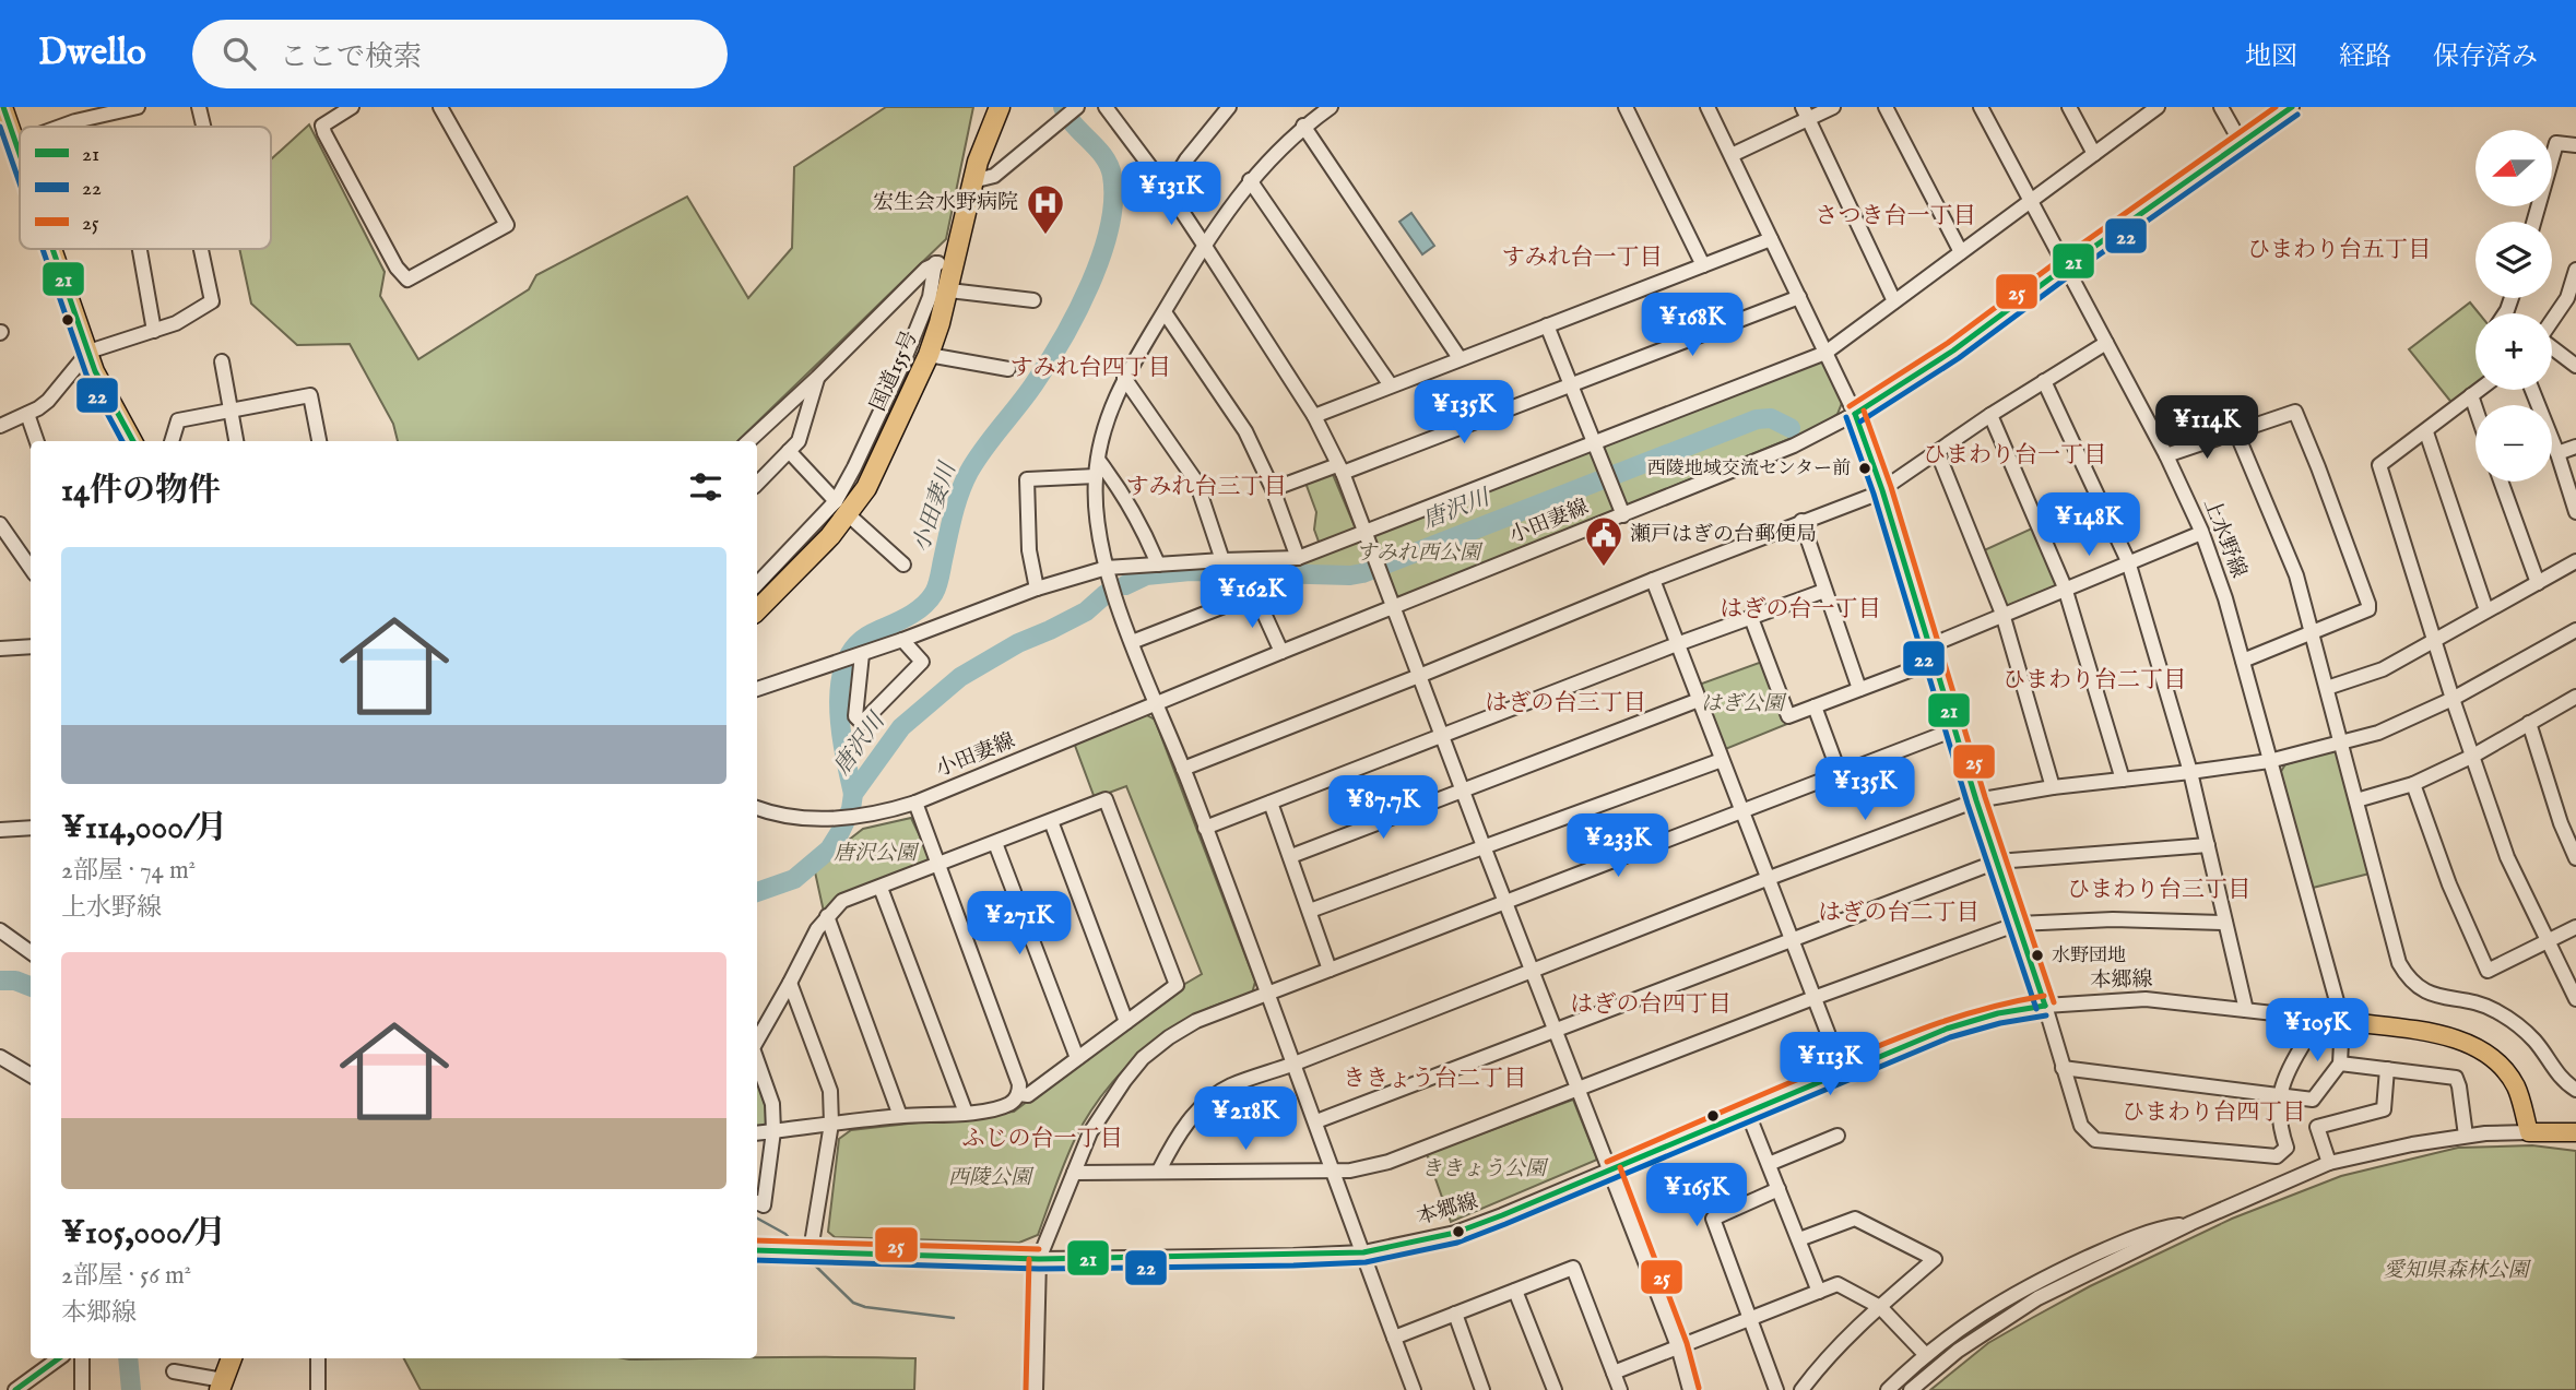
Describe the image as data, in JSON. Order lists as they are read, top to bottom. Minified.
{"streets":{"highway":["国道155号"],"street":["小田妻線","上水野線","本郷線"]},"crossings":[["小田妻線","上水野線"],["上水野線","本郷線"]],"districts":["さつき台一丁目","ひまわり台五丁目","すみれ台一丁目","すみれ台四丁目","ひまわり台一丁目","すみれ台三丁目","はぎの台一丁目","ひまわり台二丁目","はぎの台三丁目","ひまわり台三丁目","はぎの台二丁目","はぎの台四丁目","ききょう台二丁目","ひまわり台四丁目","ふじの台一丁目"],"water":["小田妻川","唐沢川"],"parks":["すみれ西公園","はぎ公園","唐沢公園","ききょう公園","西陵公園","愛知県森林公園"],"places":{"hospital":["宏生会水野病院"],"other":["西陵地域交流センター前","水野団地"],"public building":["瀬戸はぎの台郵便局"]},"lines":["transit line 21","transit line 25","transit line 22"],"legend":["21","22","25"],"north":"left","page":{"header":"Dwello","search":"ここで検索","nav":["地図","経路","保存済み"],"map_buttons":["+","−"],"price":["¥131K","¥168K","¥135K","¥114K","¥148K","¥162K","¥135K","¥87.7K","¥233K","¥271K","¥105K","¥113K","¥218K","¥165K"],"heading":"14件の物件","list":[{"name":"¥114,000/月","note":"2部屋 · 74 m² · 上水野線"},{"name":"¥105,000/月","note":"2部屋 · 56 m² · 本郷線"}]}}
